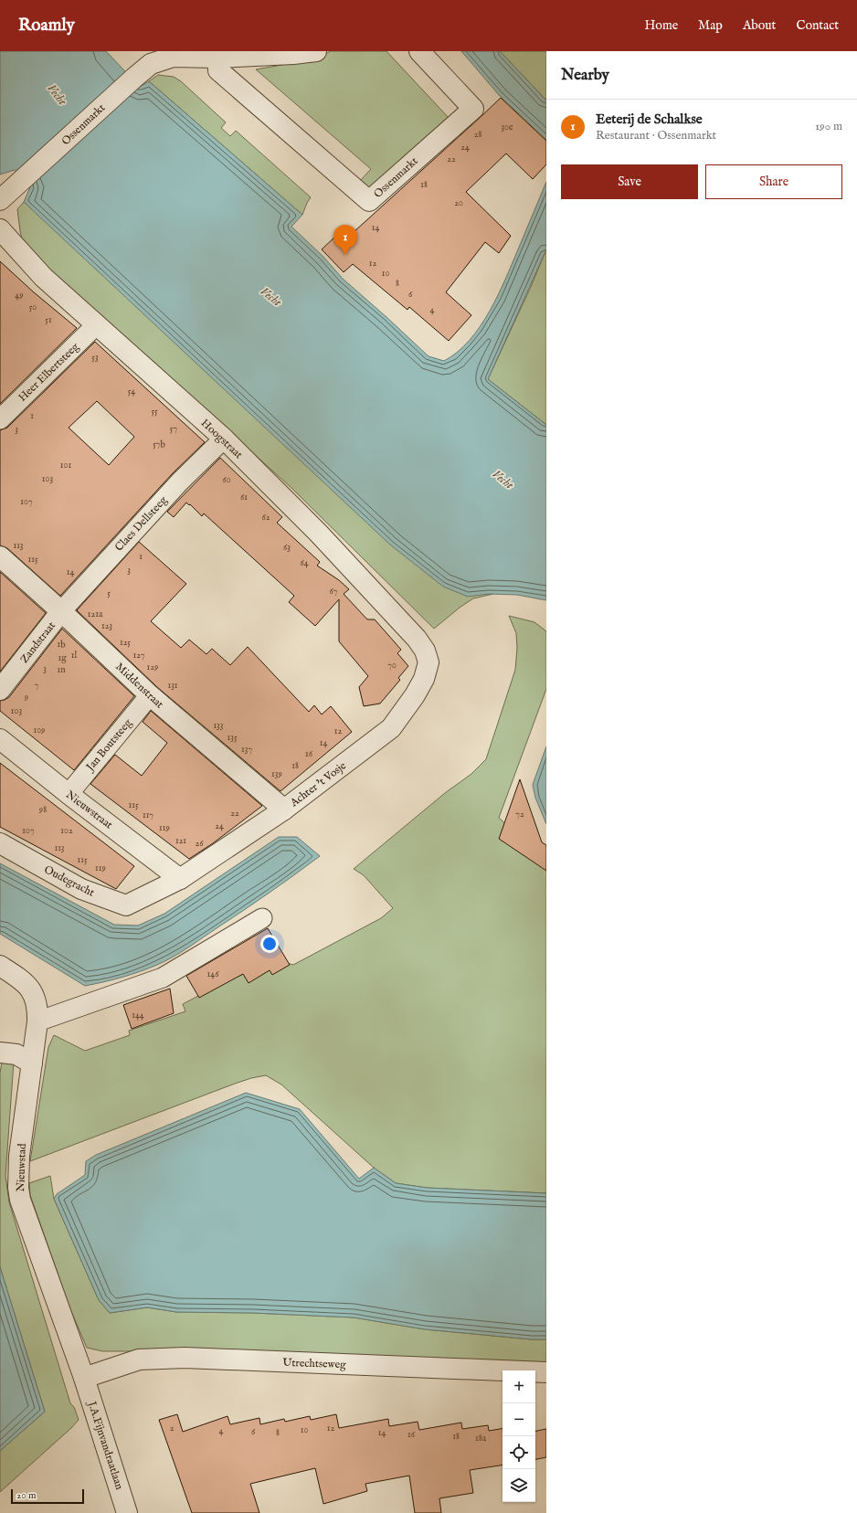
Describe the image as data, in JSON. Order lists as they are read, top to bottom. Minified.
{"streets":{"street":["Ossenmarkt","Heer Elbertsteeg","Hoogstraat","Claes Dellsteeg","Zandstraat","Middenstraat","Jan Boutsteeg","Achter 't Vosje","Nieuwstraat","Oudegracht","Nieuwstad","Utrechtseweg","J.A.Fijnvandraatlaan"]},"crossings":[["Heer Elbertsteeg","Hoogstraat"],["Hoogstraat","Claes Dellsteeg"],["Hoogstraat","Achter 't Vosje"],["Claes Dellsteeg","Zandstraat"],["Claes Dellsteeg","Middenstraat"],["Zandstraat","Middenstraat"],["Middenstraat","Jan Boutsteeg"],["Middenstraat","Achter 't Vosje"],["Jan Boutsteeg","Nieuwstraat"],["Achter 't Vosje","Nieuwstraat"],["Achter 't Vosje","Oudegracht"],["Nieuwstraat","Oudegracht"],["Nieuwstad","Utrechtseweg"],["Nieuwstad","J.A.Fijnvandraatlaan"],["Utrechtseweg","J.A.Fijnvandraatlaan"]],"water":["Vecht"],"house_numbers":["30e","28","24","22","18","20","14","12","10","8","6","49","50","4","51","53","54","55","1","57","3","57b","101","103","60","61","107","62","113","63","1","115","64","3","14","67","5","121a","123","125","1b","1l","127","1g","70","129","3","1n","7","131","9","103","133","109","12","135","14","137","16","18","139","115","98","22","72","117","24","119","107","102","121","26","113","115","119","146","144","2","12","10","4","6","8","14","16","18","18a"],"scale_bar":"20 m","page":{"header":"Roamly","nav":["Home","Map","About","Contact"],"heading":"Nearby","list":[{"mark":"1","name":"Eeterij de Schalkse","note":"Restaurant · Ossenmarkt","value":"190 m"}],"buttons":["Save","Share"],"pins":"1","map_buttons":["+","−"],"scale":"20 m"}}
